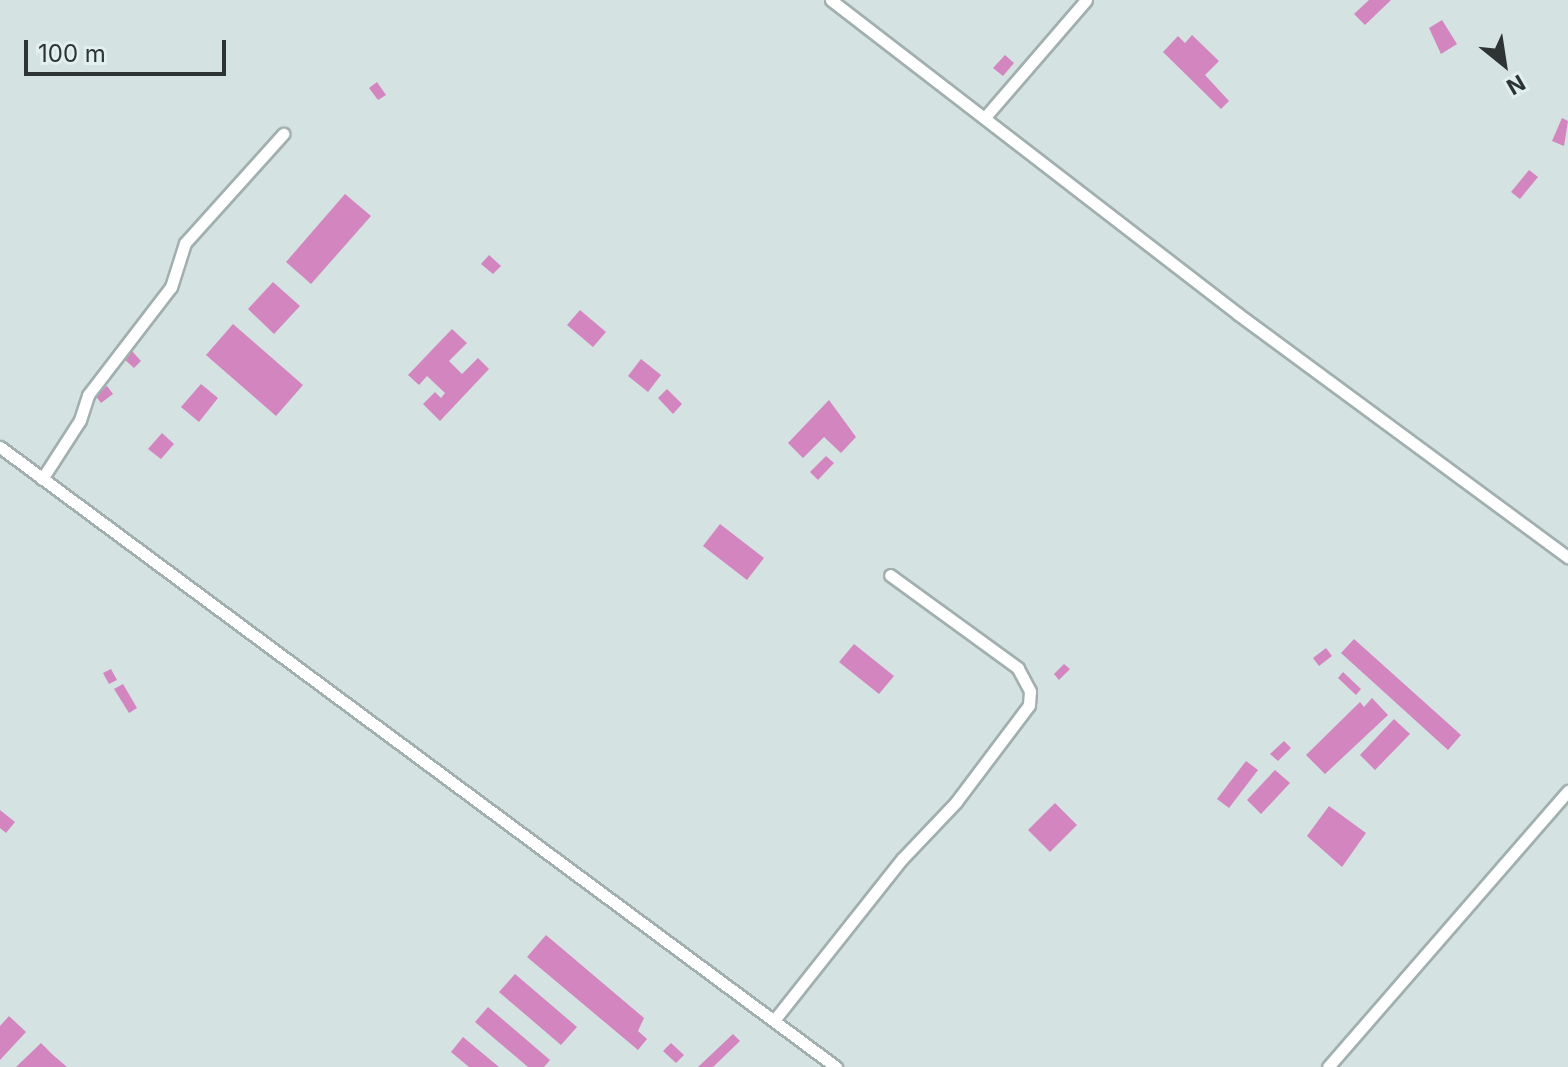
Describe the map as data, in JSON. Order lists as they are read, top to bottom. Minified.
{"scale_bar":"100 m","north":"bottom right"}
